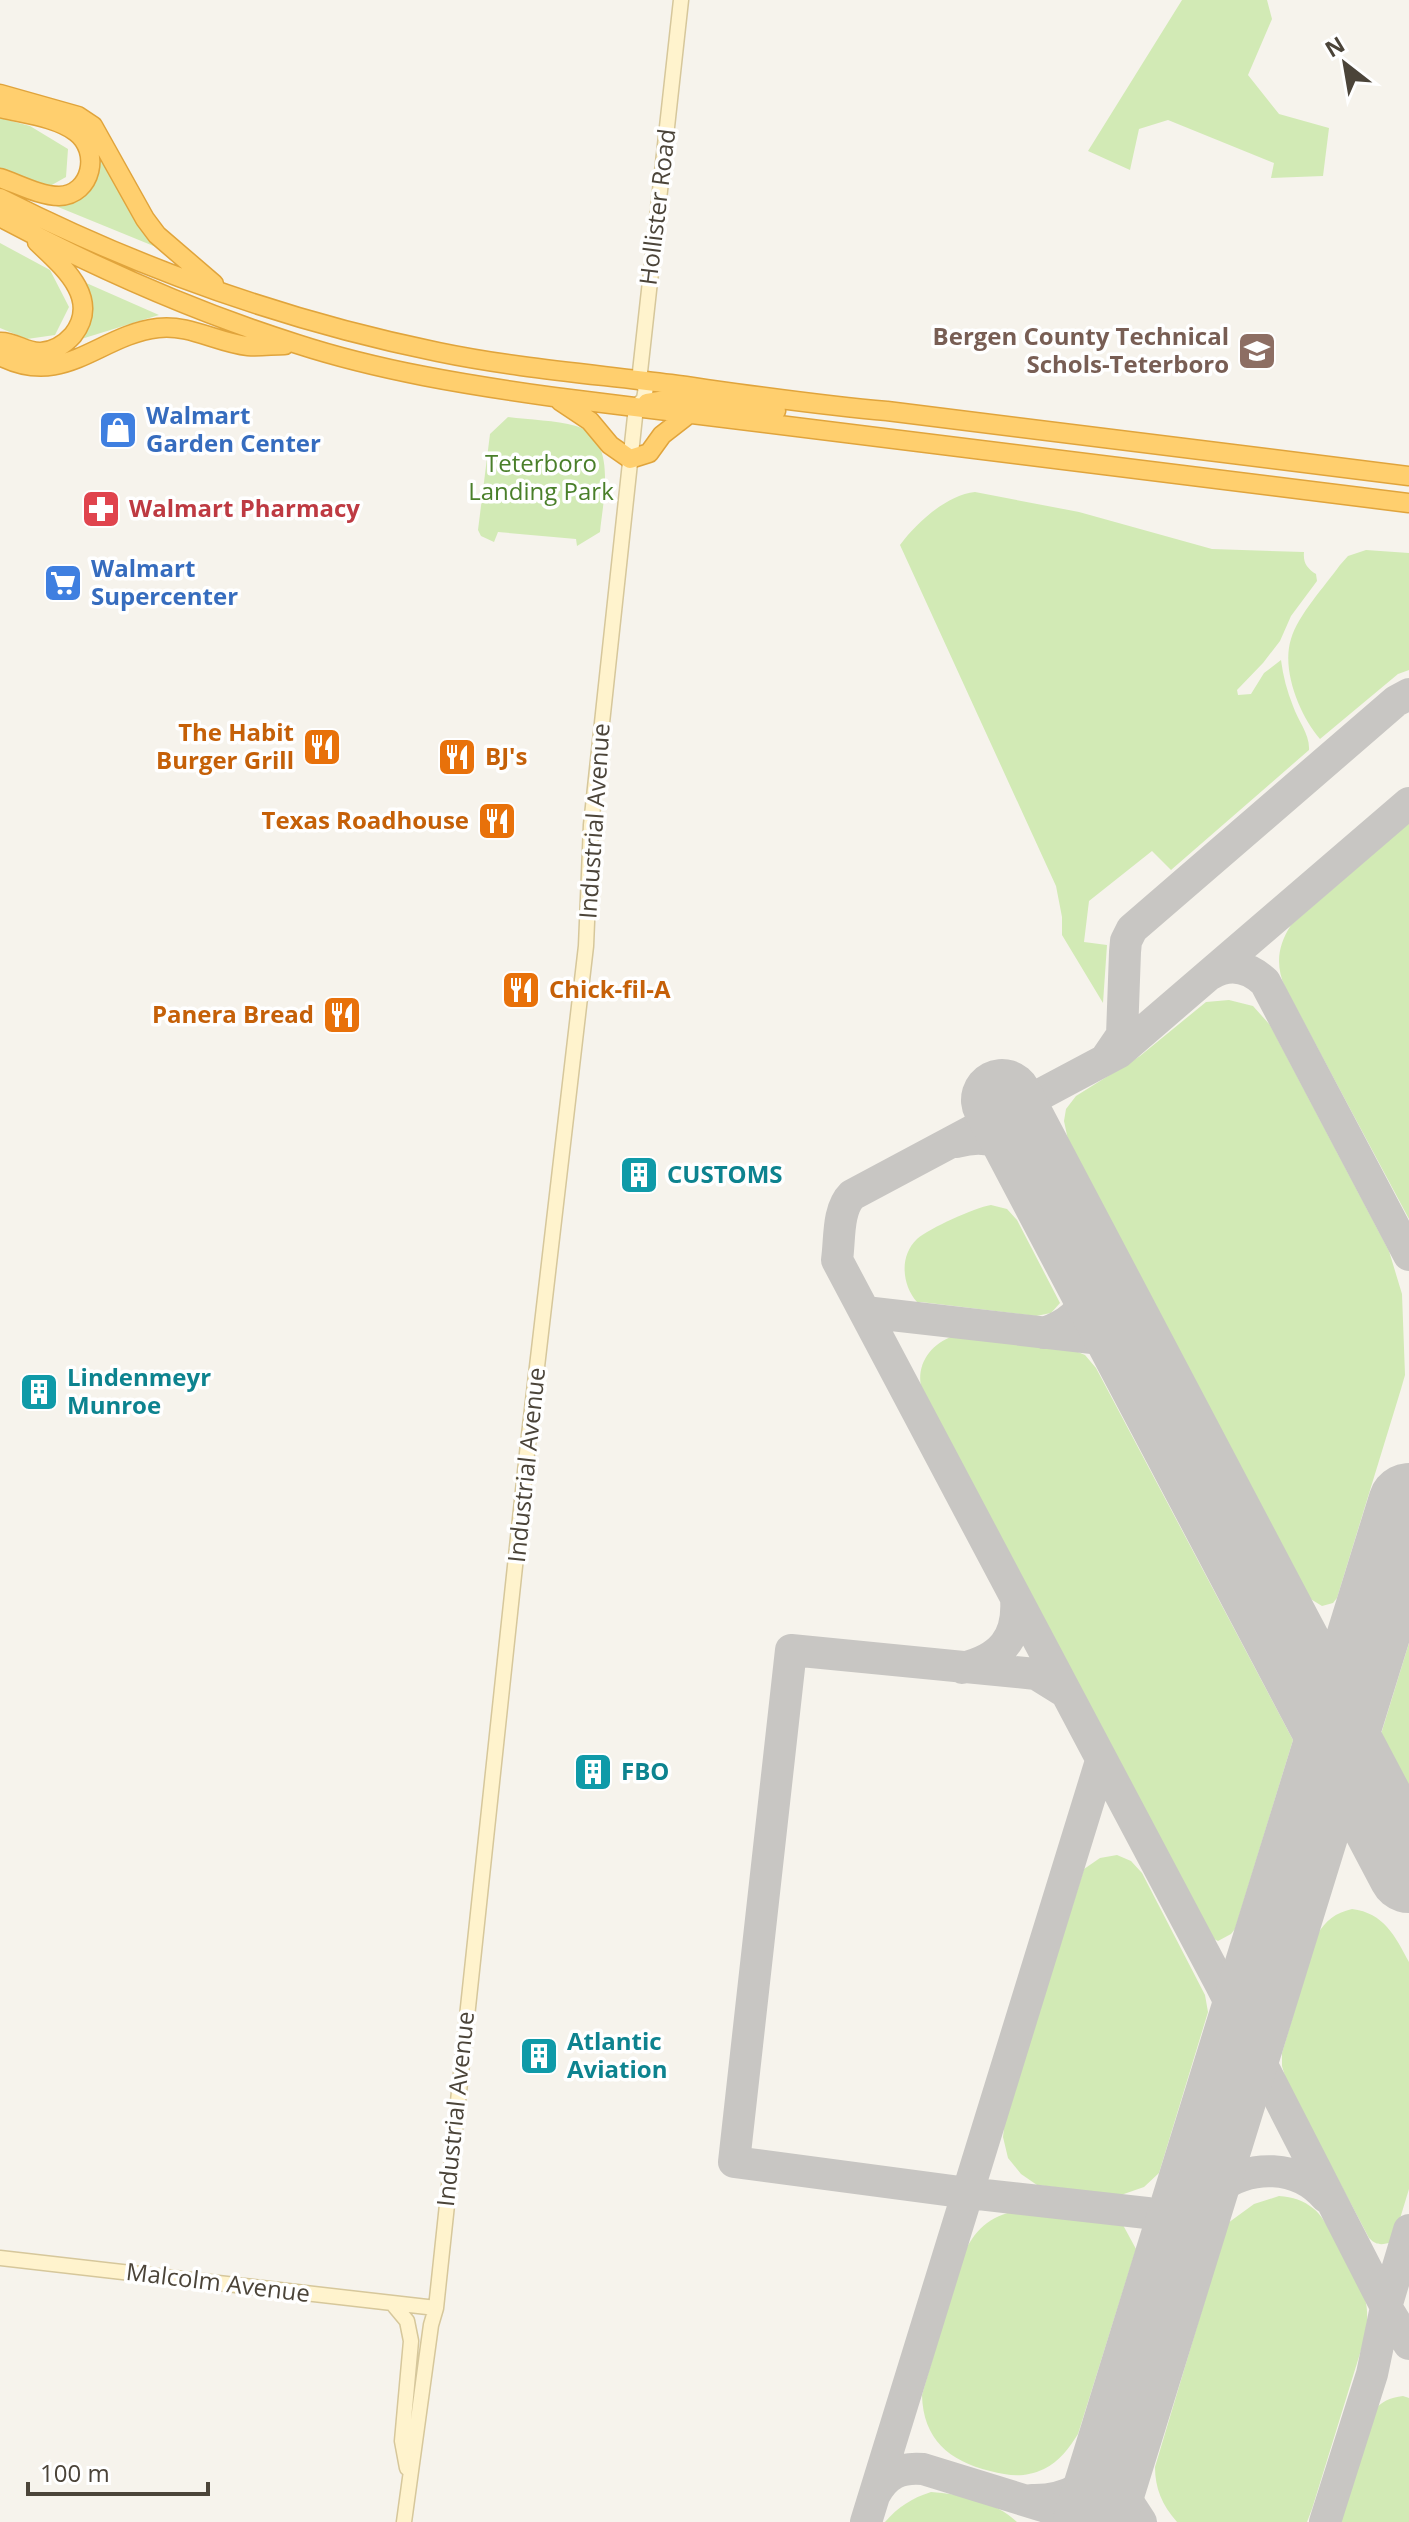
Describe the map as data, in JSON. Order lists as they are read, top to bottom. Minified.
{"streets":{"street":["Hollister Road","Industrial Avenue","Malcolm Avenue"]},"crossings":[["Hollister Road","Industrial Avenue"],["Industrial Avenue","Malcolm Avenue"]],"parks":["Teterboro Landing Park"],"places":{"school or university":["Bergen County Technical Schols-Teterboro"],"shop":["Walmart Garden Center"],"pharmacy":["Walmart Pharmacy"],"supermarket":["Walmart Supercenter"],"restaurant":["The Habit Burger Grill","BJ's","Texas Roadhouse","Chick-fil-A","Panera Bread"],"building":["CUSTOMS","Lindenmeyr Munroe","FBO","Atlantic Aviation"]},"scale_bar":"100 m","north":"top left"}
